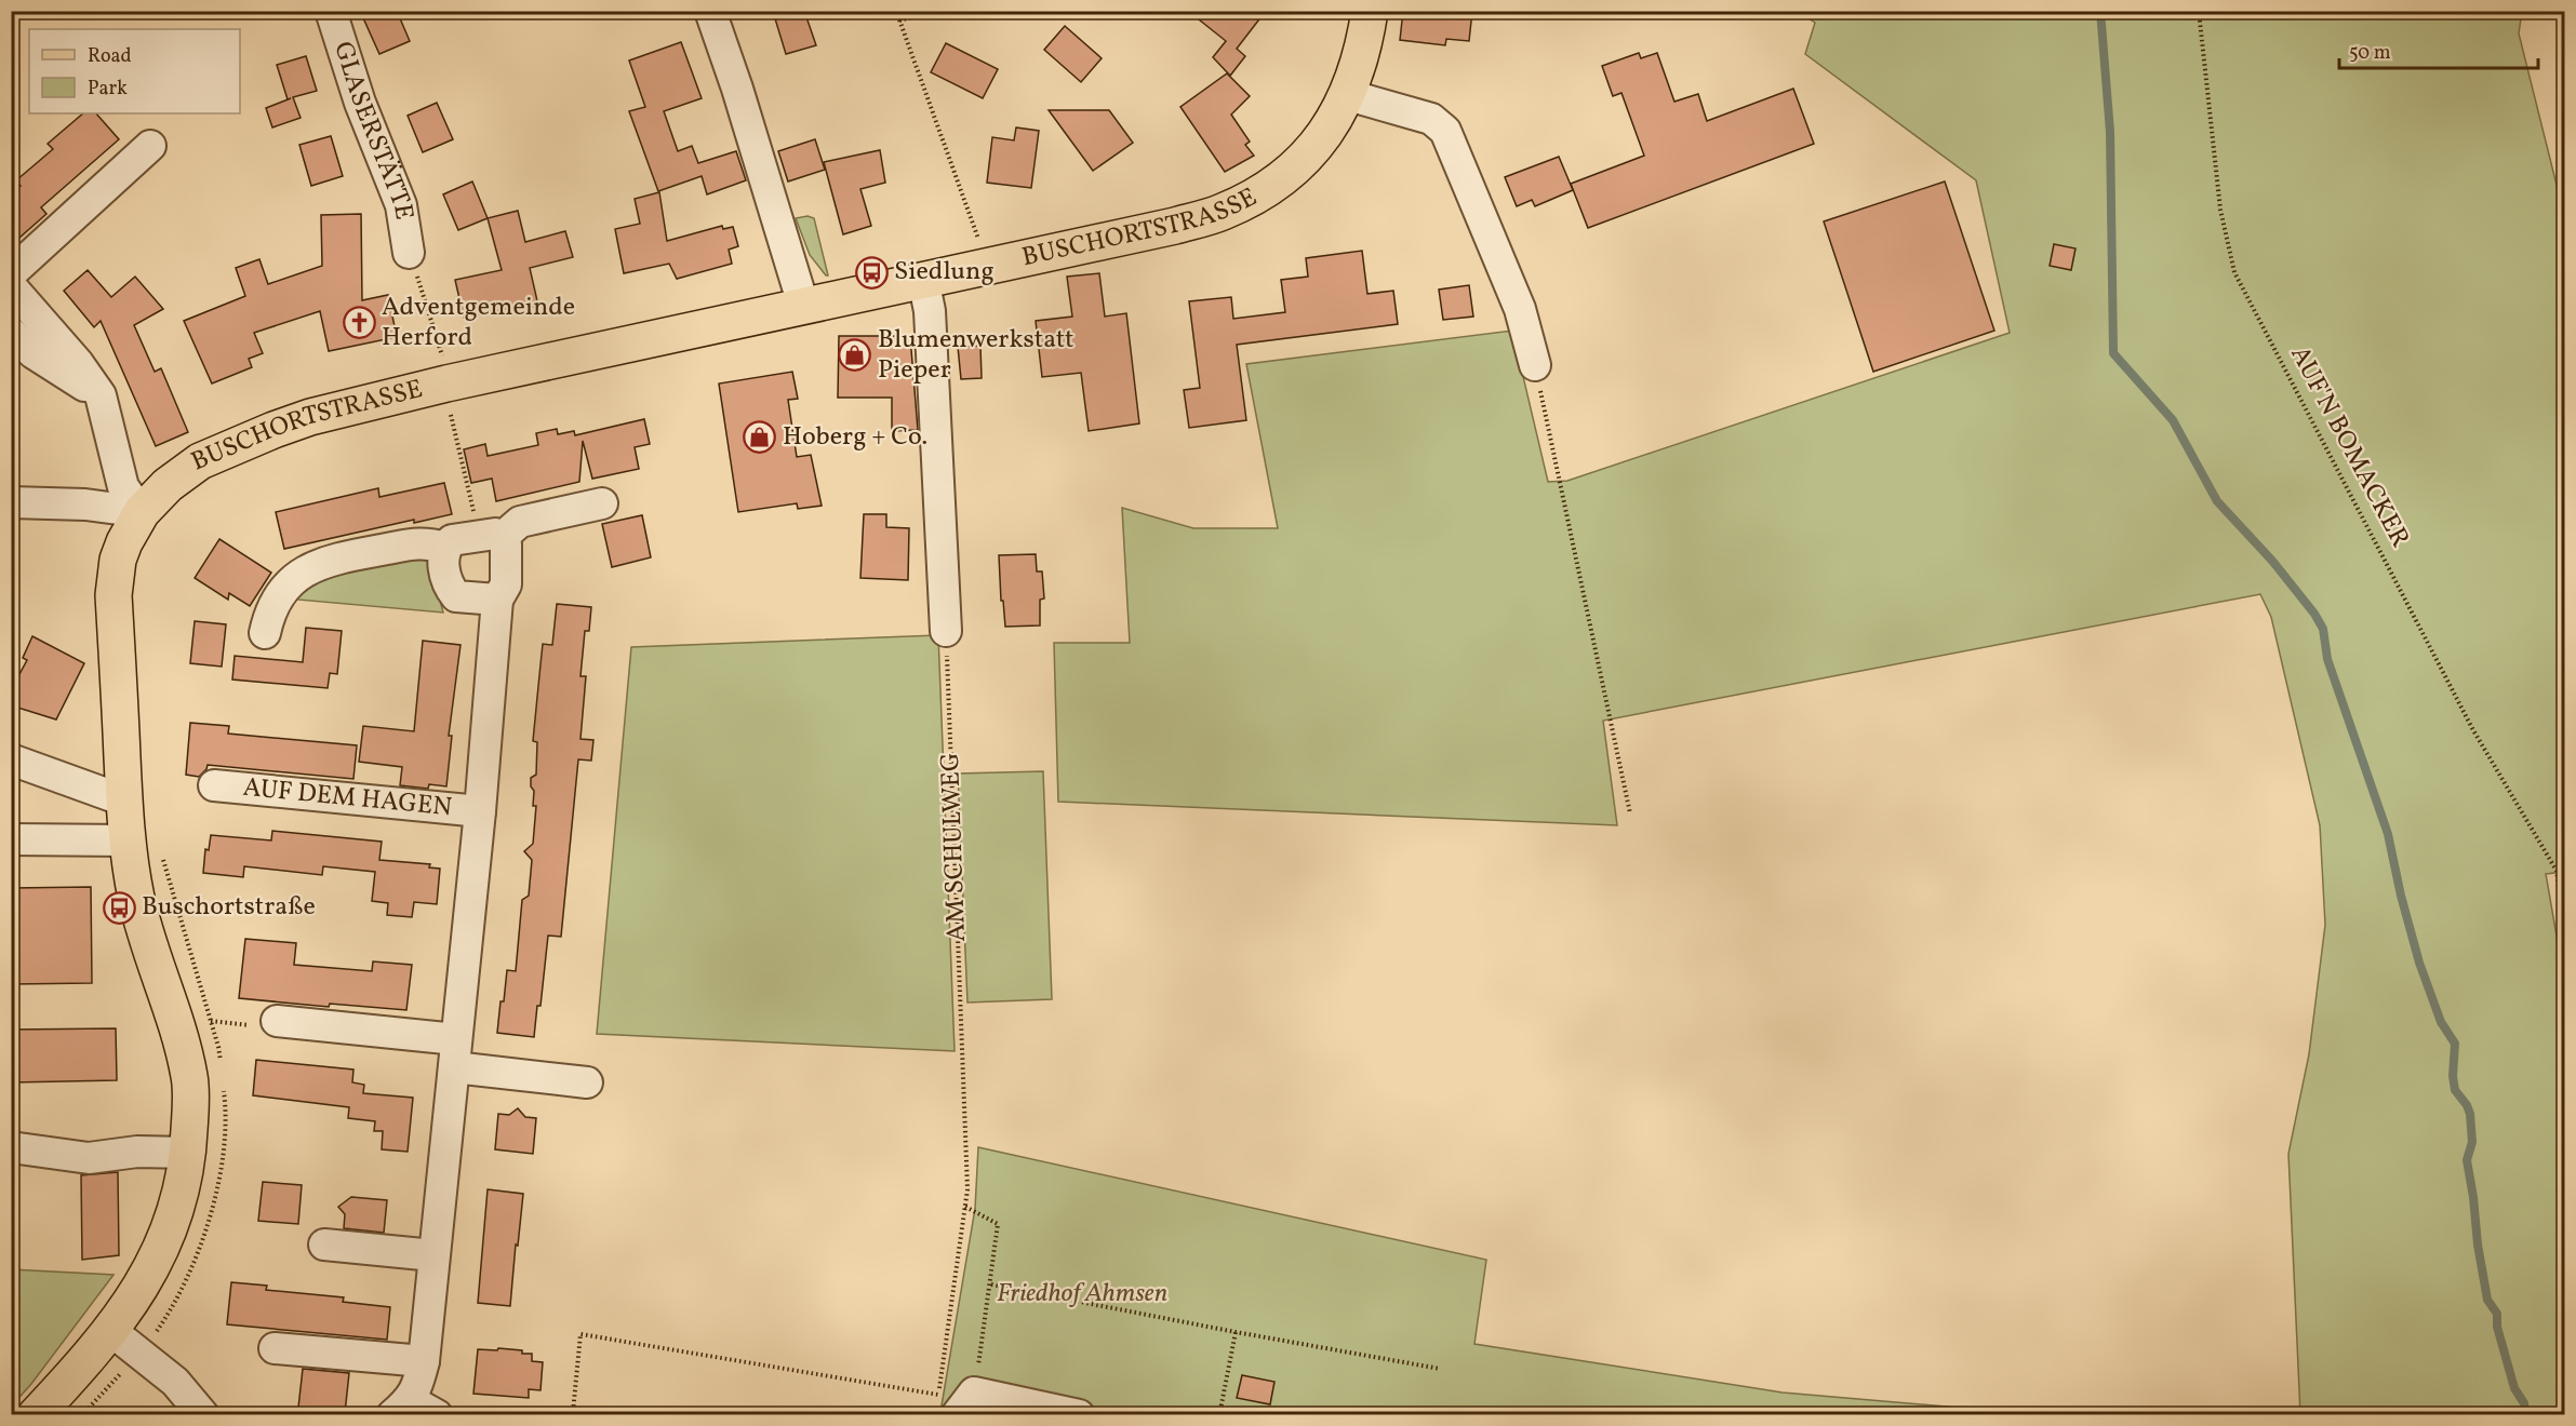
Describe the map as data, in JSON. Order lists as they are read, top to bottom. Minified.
{"streets":{"main road":["BUSCHORTSTRASSE"],"street":["GLASERSTÄTTE","AUF DEM HAGEN"],"path":["AUF'N BOMACKER","AM SCHULWEG"]},"parks":["Friedhof Ahmsen"],"places":{"bus stop":["Siedlung","Buschortstraße"],"church":["Adventgemeinde Herford"],"shop":["Blumenwerkstatt Pieper","Hoberg + Co."]},"legend":["Road","Park"],"scale_bar":"50 m"}
